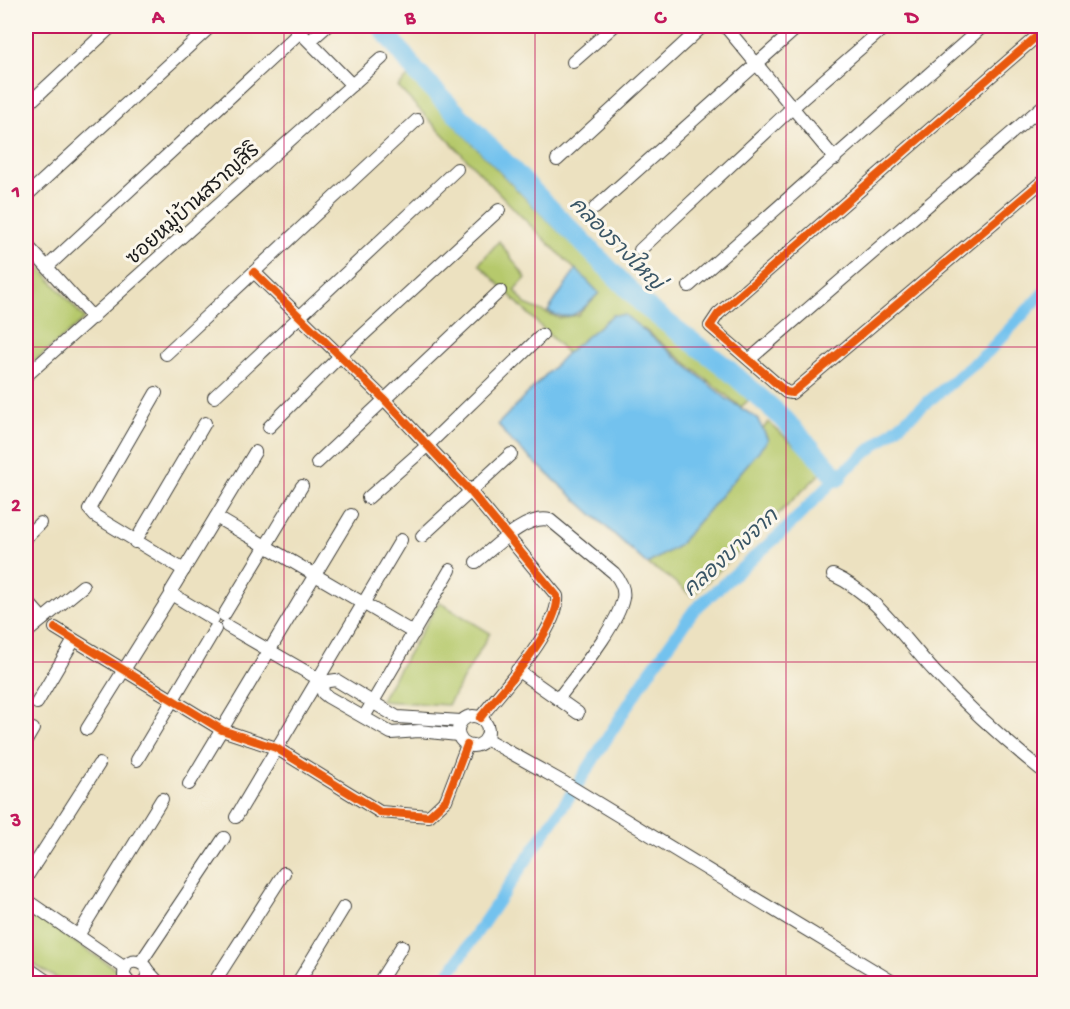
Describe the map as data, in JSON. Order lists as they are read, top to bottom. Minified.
{"streets":{"street":["ซอยหมู่บ้านสราญสิริ"]},"water":["คลองรางใหญ่","คลองบางจาก"],"grid":{"columns":["A","B","C","D"],"rows":["1","2","3"]}}
